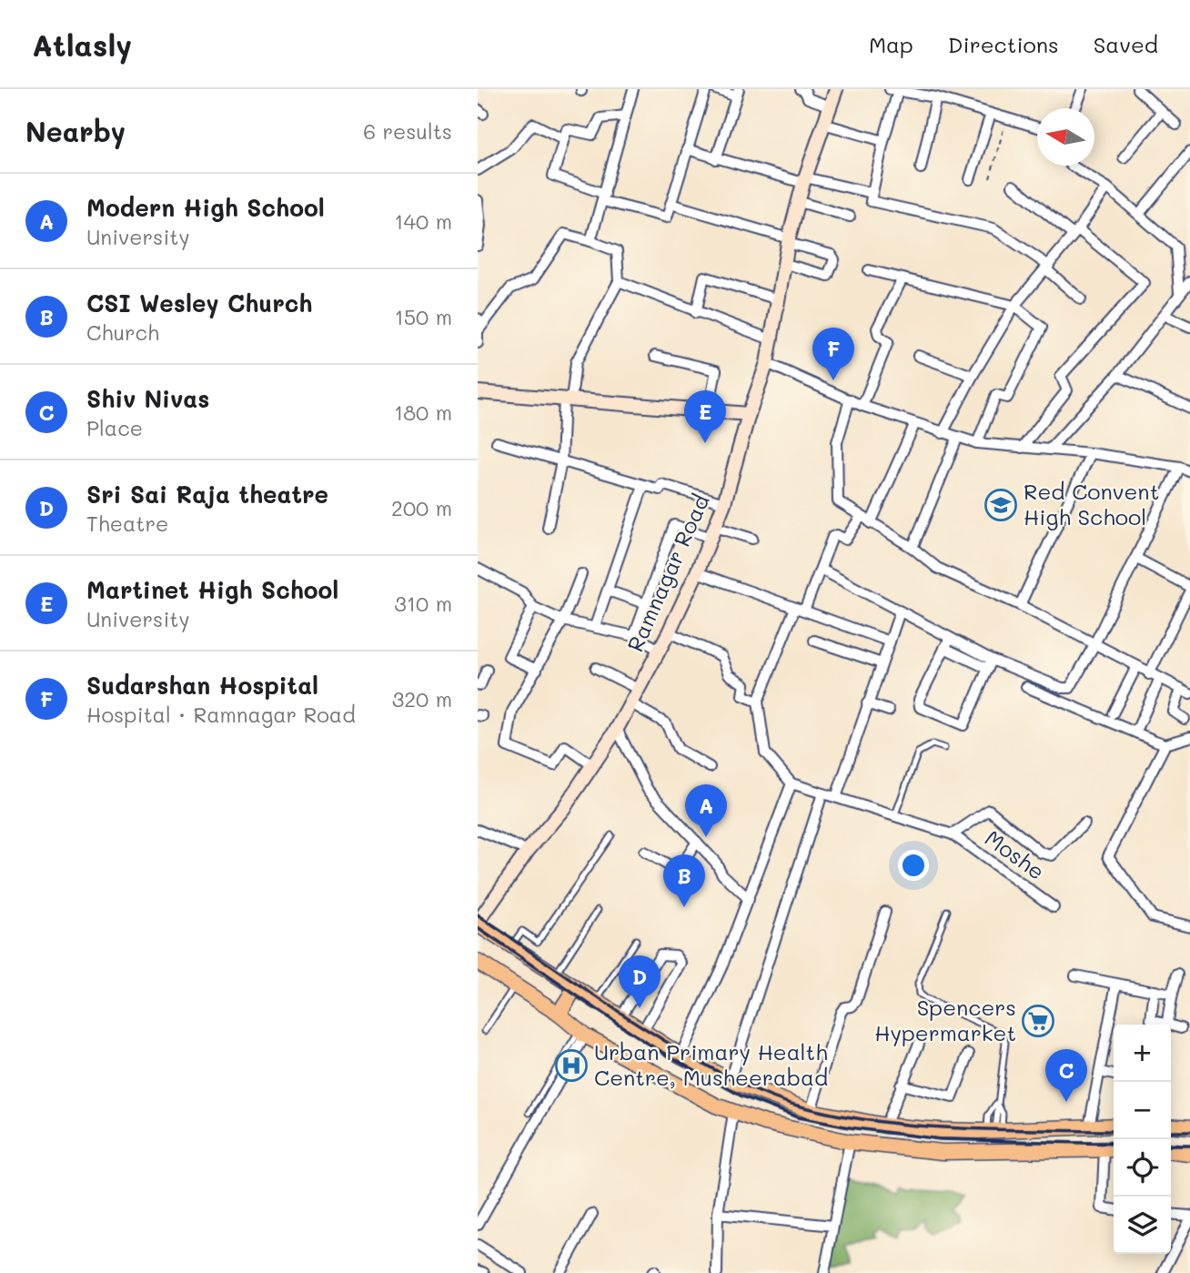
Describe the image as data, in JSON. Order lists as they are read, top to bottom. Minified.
{"streets":{"main road":["Ramnagar Road"],"street":["Moshe"]},"places":{"school or university":["Red Convent High School"],"supermarket":["Spencers Hypermarket"],"hospital":["Urban Primary Health Centre, Musheerabad"]},"north":"left","page":{"header":"Atlasly","nav":["Map","Directions","Saved"],"heading":["Nearby","6 results"],"list":[{"mark":"A","name":"Modern High School","note":"University","value":"140 m"},{"mark":"B","name":"CSI Wesley Church","note":"Church","value":"150 m"},{"mark":"C","name":"Shiv Nivas","note":"Place","value":"180 m"},{"mark":"D","name":"Sri Sai Raja theatre","note":"Theatre","value":"200 m"},{"mark":"E","name":"Martinet High School","note":"University","value":"310 m"},{"mark":"F","name":"Sudarshan Hospital","note":"Hospital · Ramnagar Road","value":"320 m"}],"pins":["F","E","A","B","D","C"],"map_buttons":["+","−"]}}
